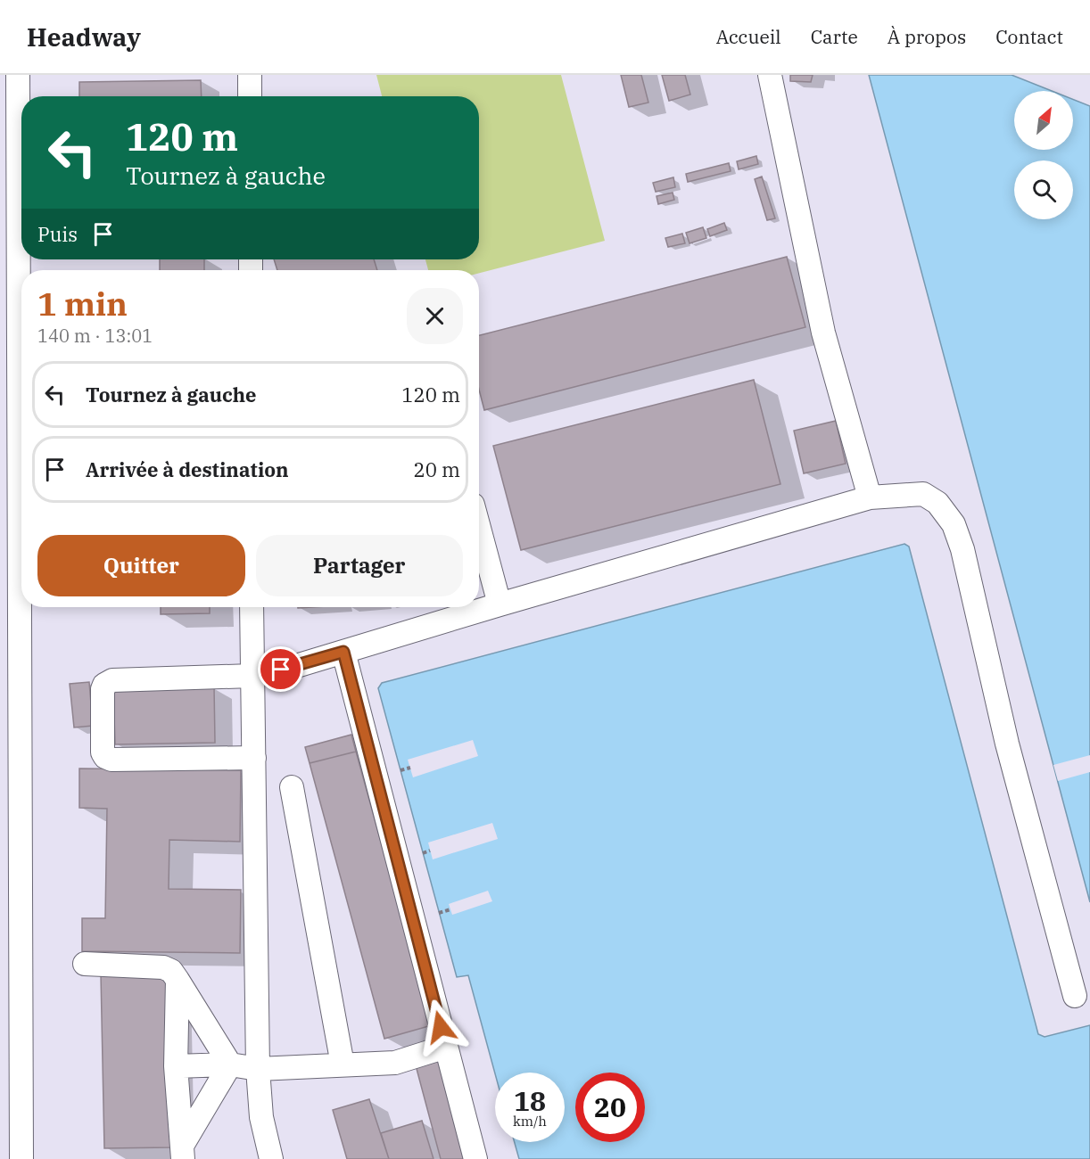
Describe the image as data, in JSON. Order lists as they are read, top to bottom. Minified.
{"north":"top right","page":{"header":"Headway","nav":["Accueil","Carte","À propos","Contact"],"turn":["120 m","Tournez à gauche"],"then":"Puis","heading":["1 min","140 m · 13:01"],"list":[{"name":"Tournez à gauche","value":"120 m"},{"name":"Arrivée à destination","value":"20 m"}],"buttons":["Quitter","Partager"],"speed":"18 km/h","limit":"20"}}
